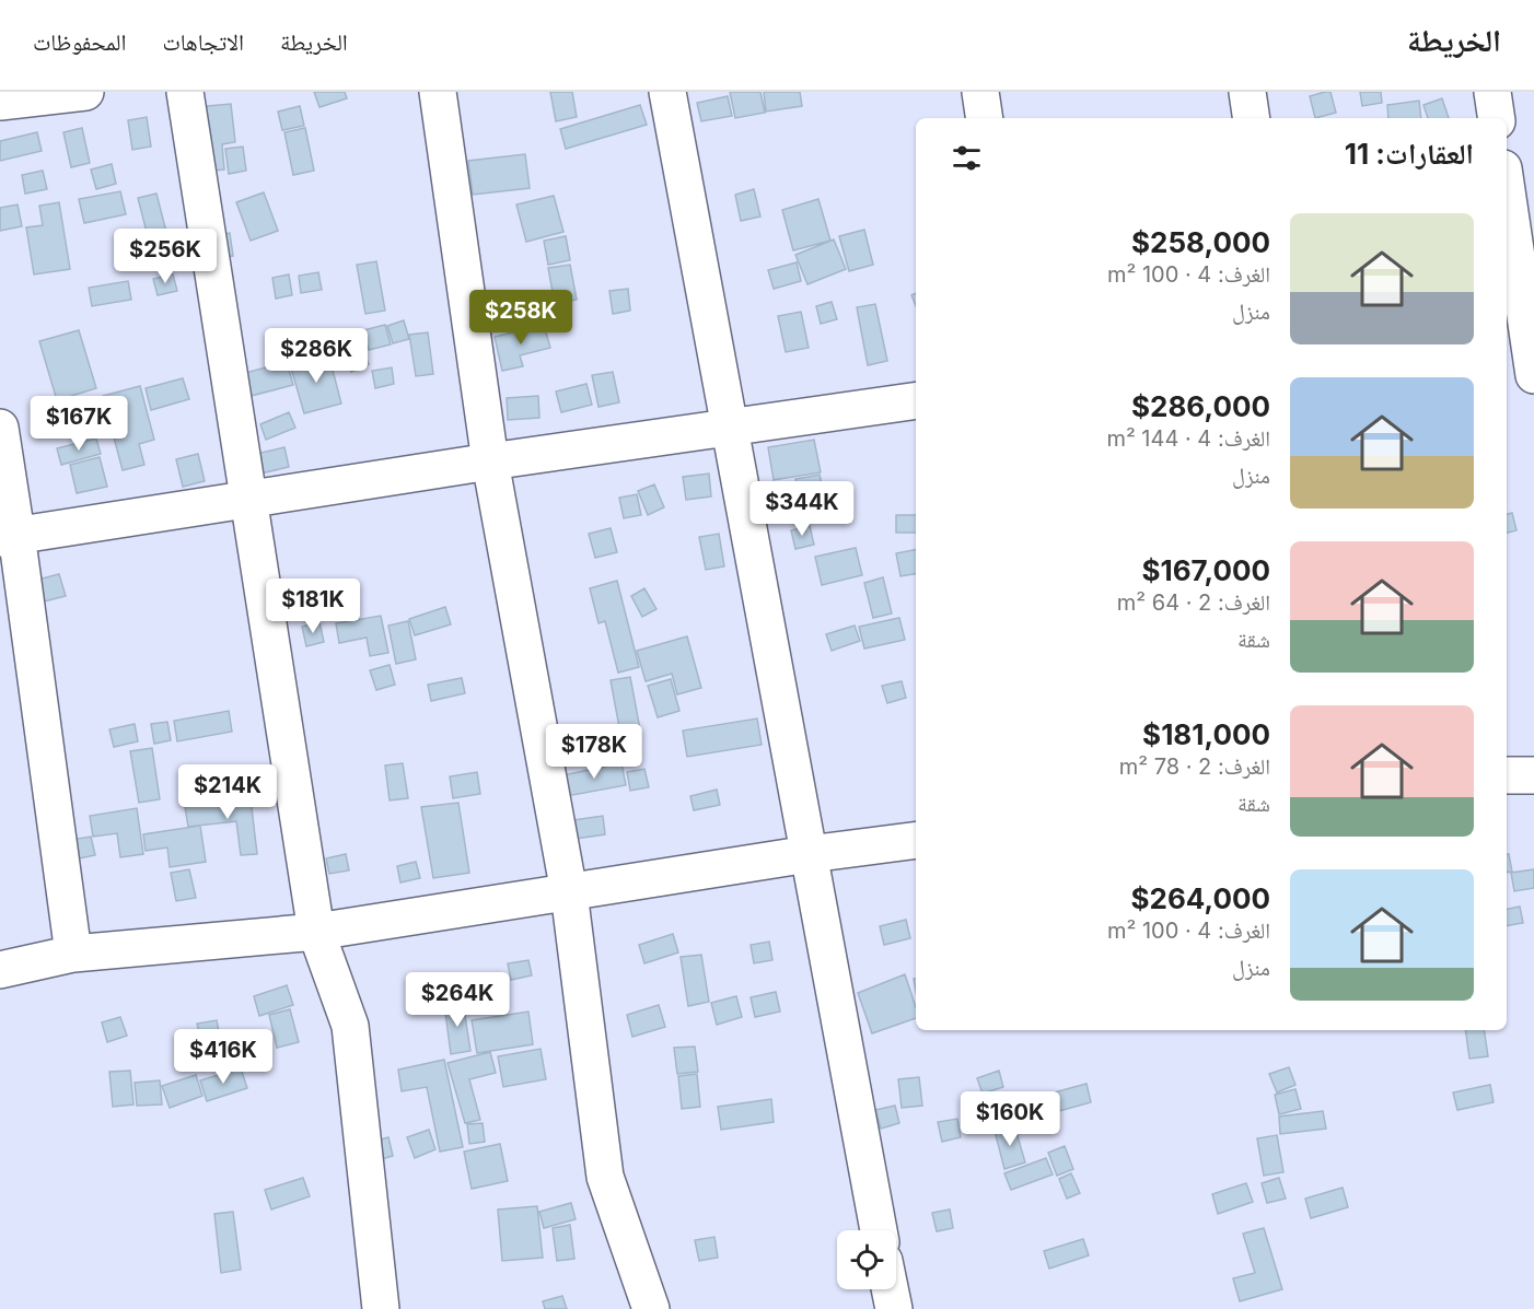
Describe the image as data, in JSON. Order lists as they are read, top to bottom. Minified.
{"page":{"header":"الخريطة","nav":["الخريطة","الاتجاهات","المحفوظات"],"heading":"العقارات: 11","list":[{"name":"$258,000","note":"الغرف: 4 · 100 m² · منزل"},{"name":"$286,000","note":"الغرف: 4 · 144 m² · منزل"},{"name":"$167,000","note":"الغرف: 2 · 64 m² · شقة"},{"name":"$181,000","note":"الغرف: 2 · 78 m² · شقة"},{"name":"$264,000","note":"الغرف: 4 · 100 m² · منزل"}],"price":["$256K","$258K","$286K","$167K","$344K","$181K","$178K","$214K","$264K","$416K","$160K"]}}
